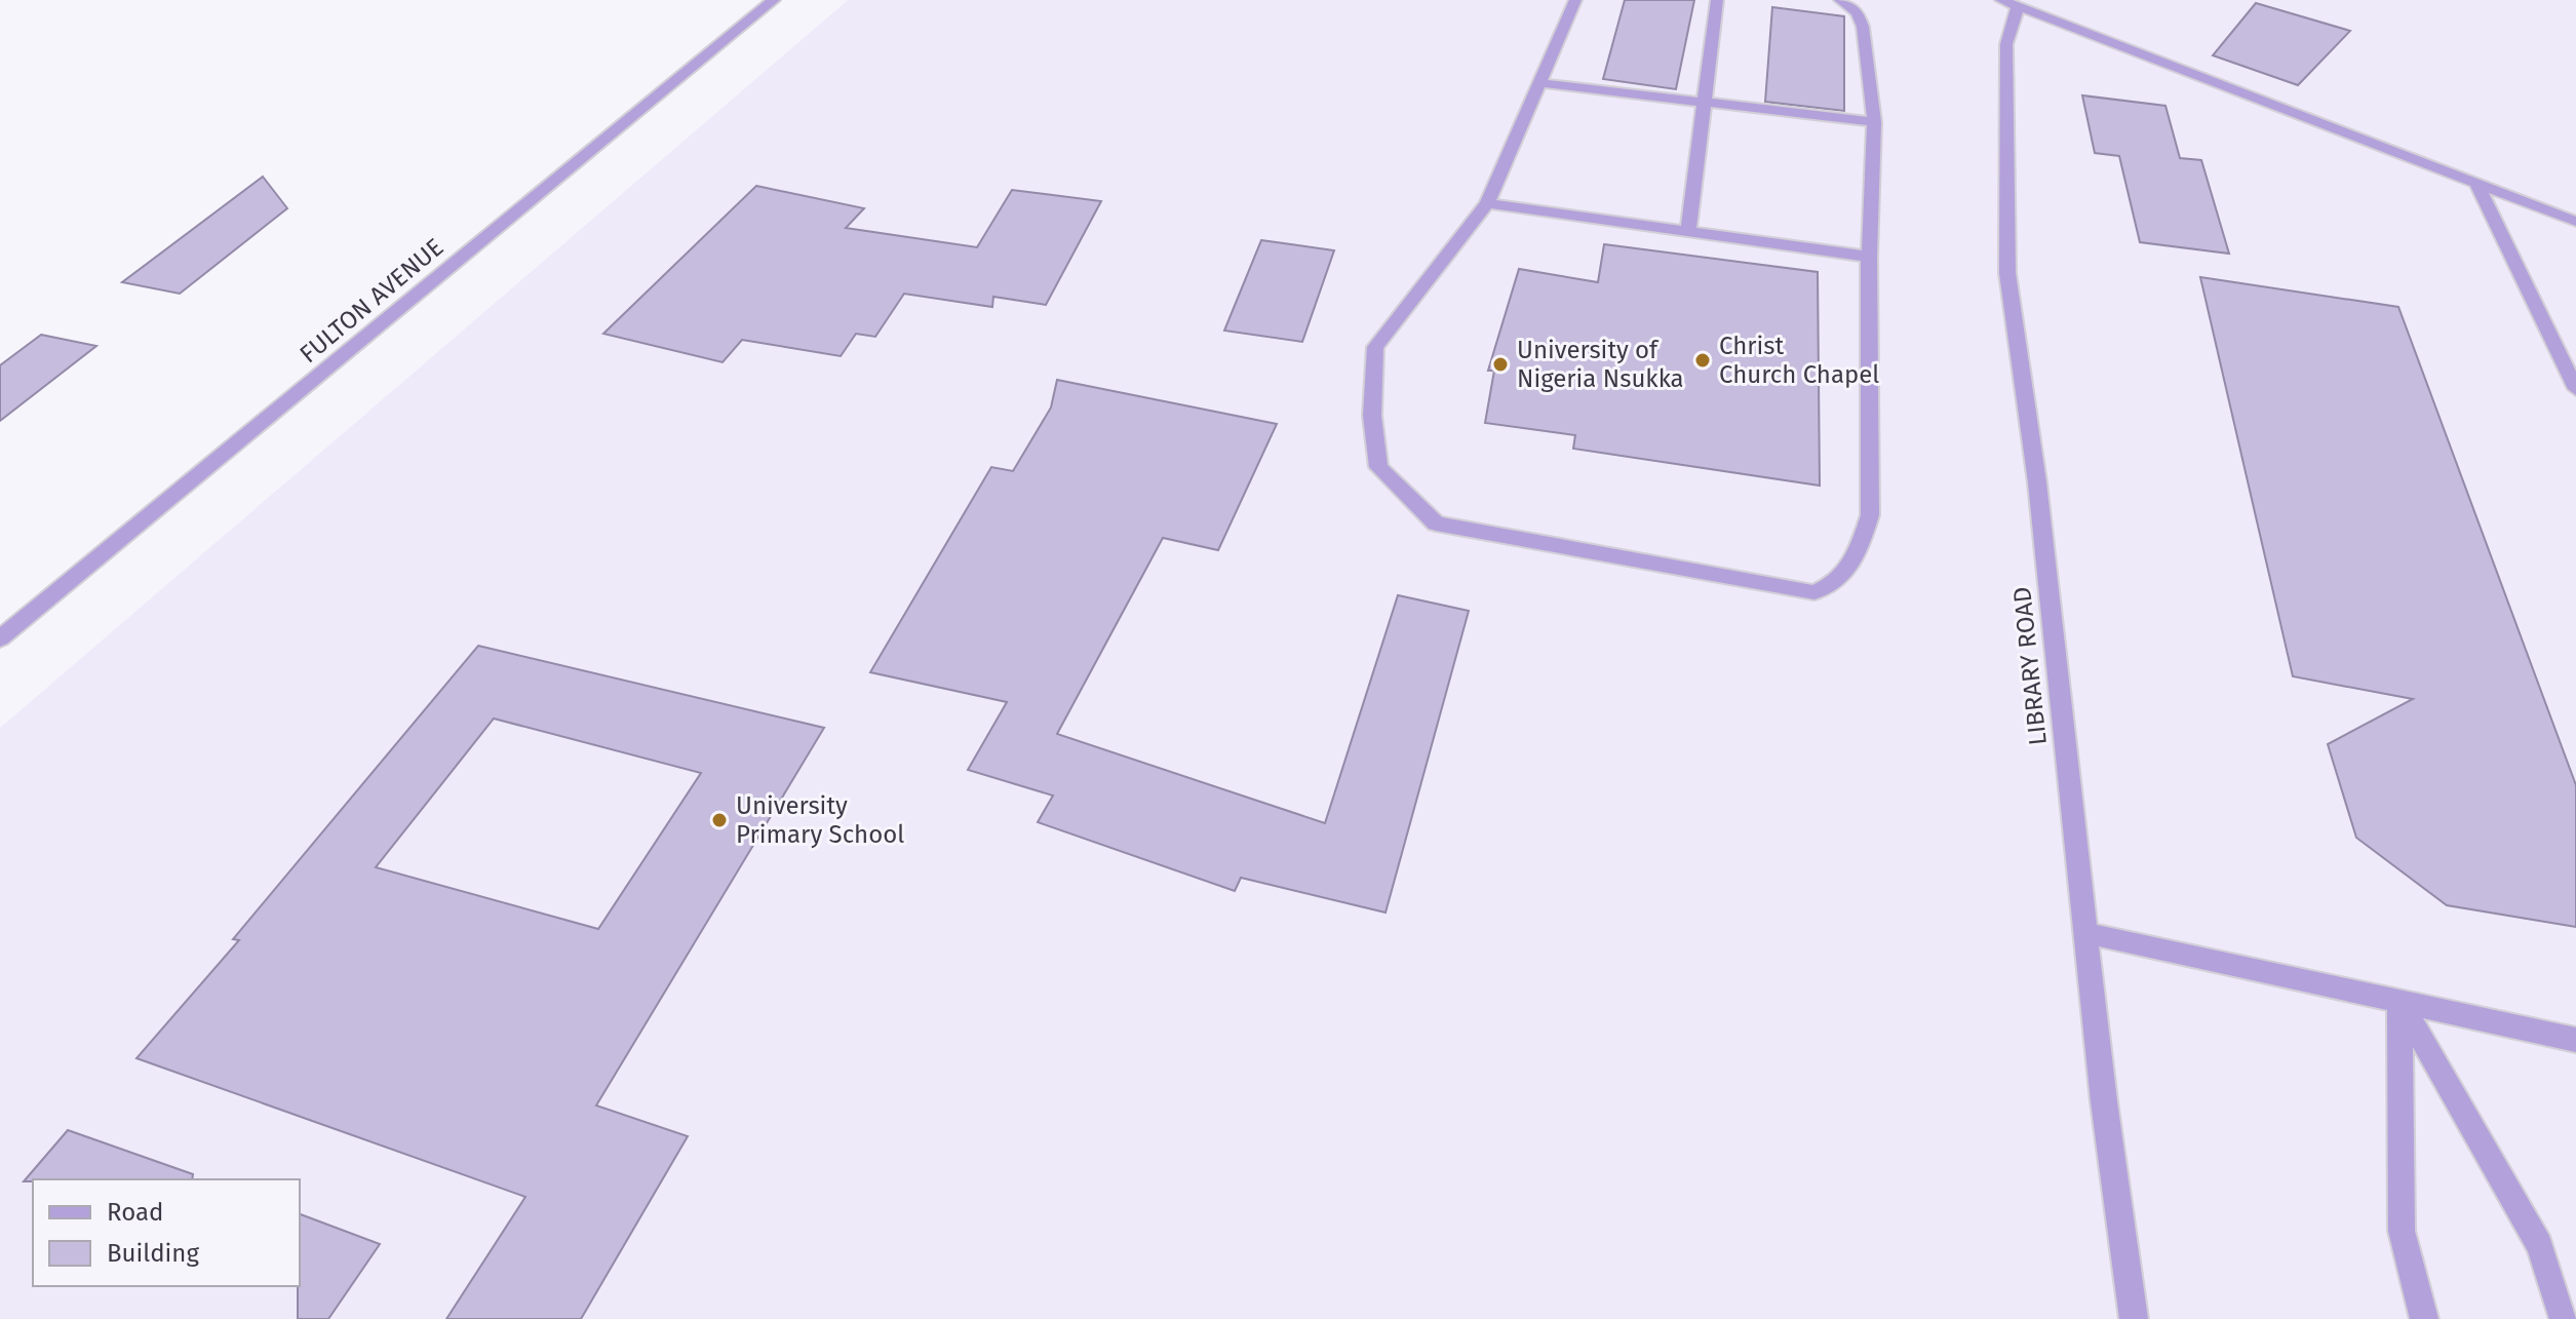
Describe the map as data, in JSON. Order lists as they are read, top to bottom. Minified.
{"streets":{"street":["FULTON AVENUE","LIBRARY ROAD"]},"places":["Christ Church Chapel","University of Nigeria Nsukka","University Primary School"],"legend":["Road","Building"]}
